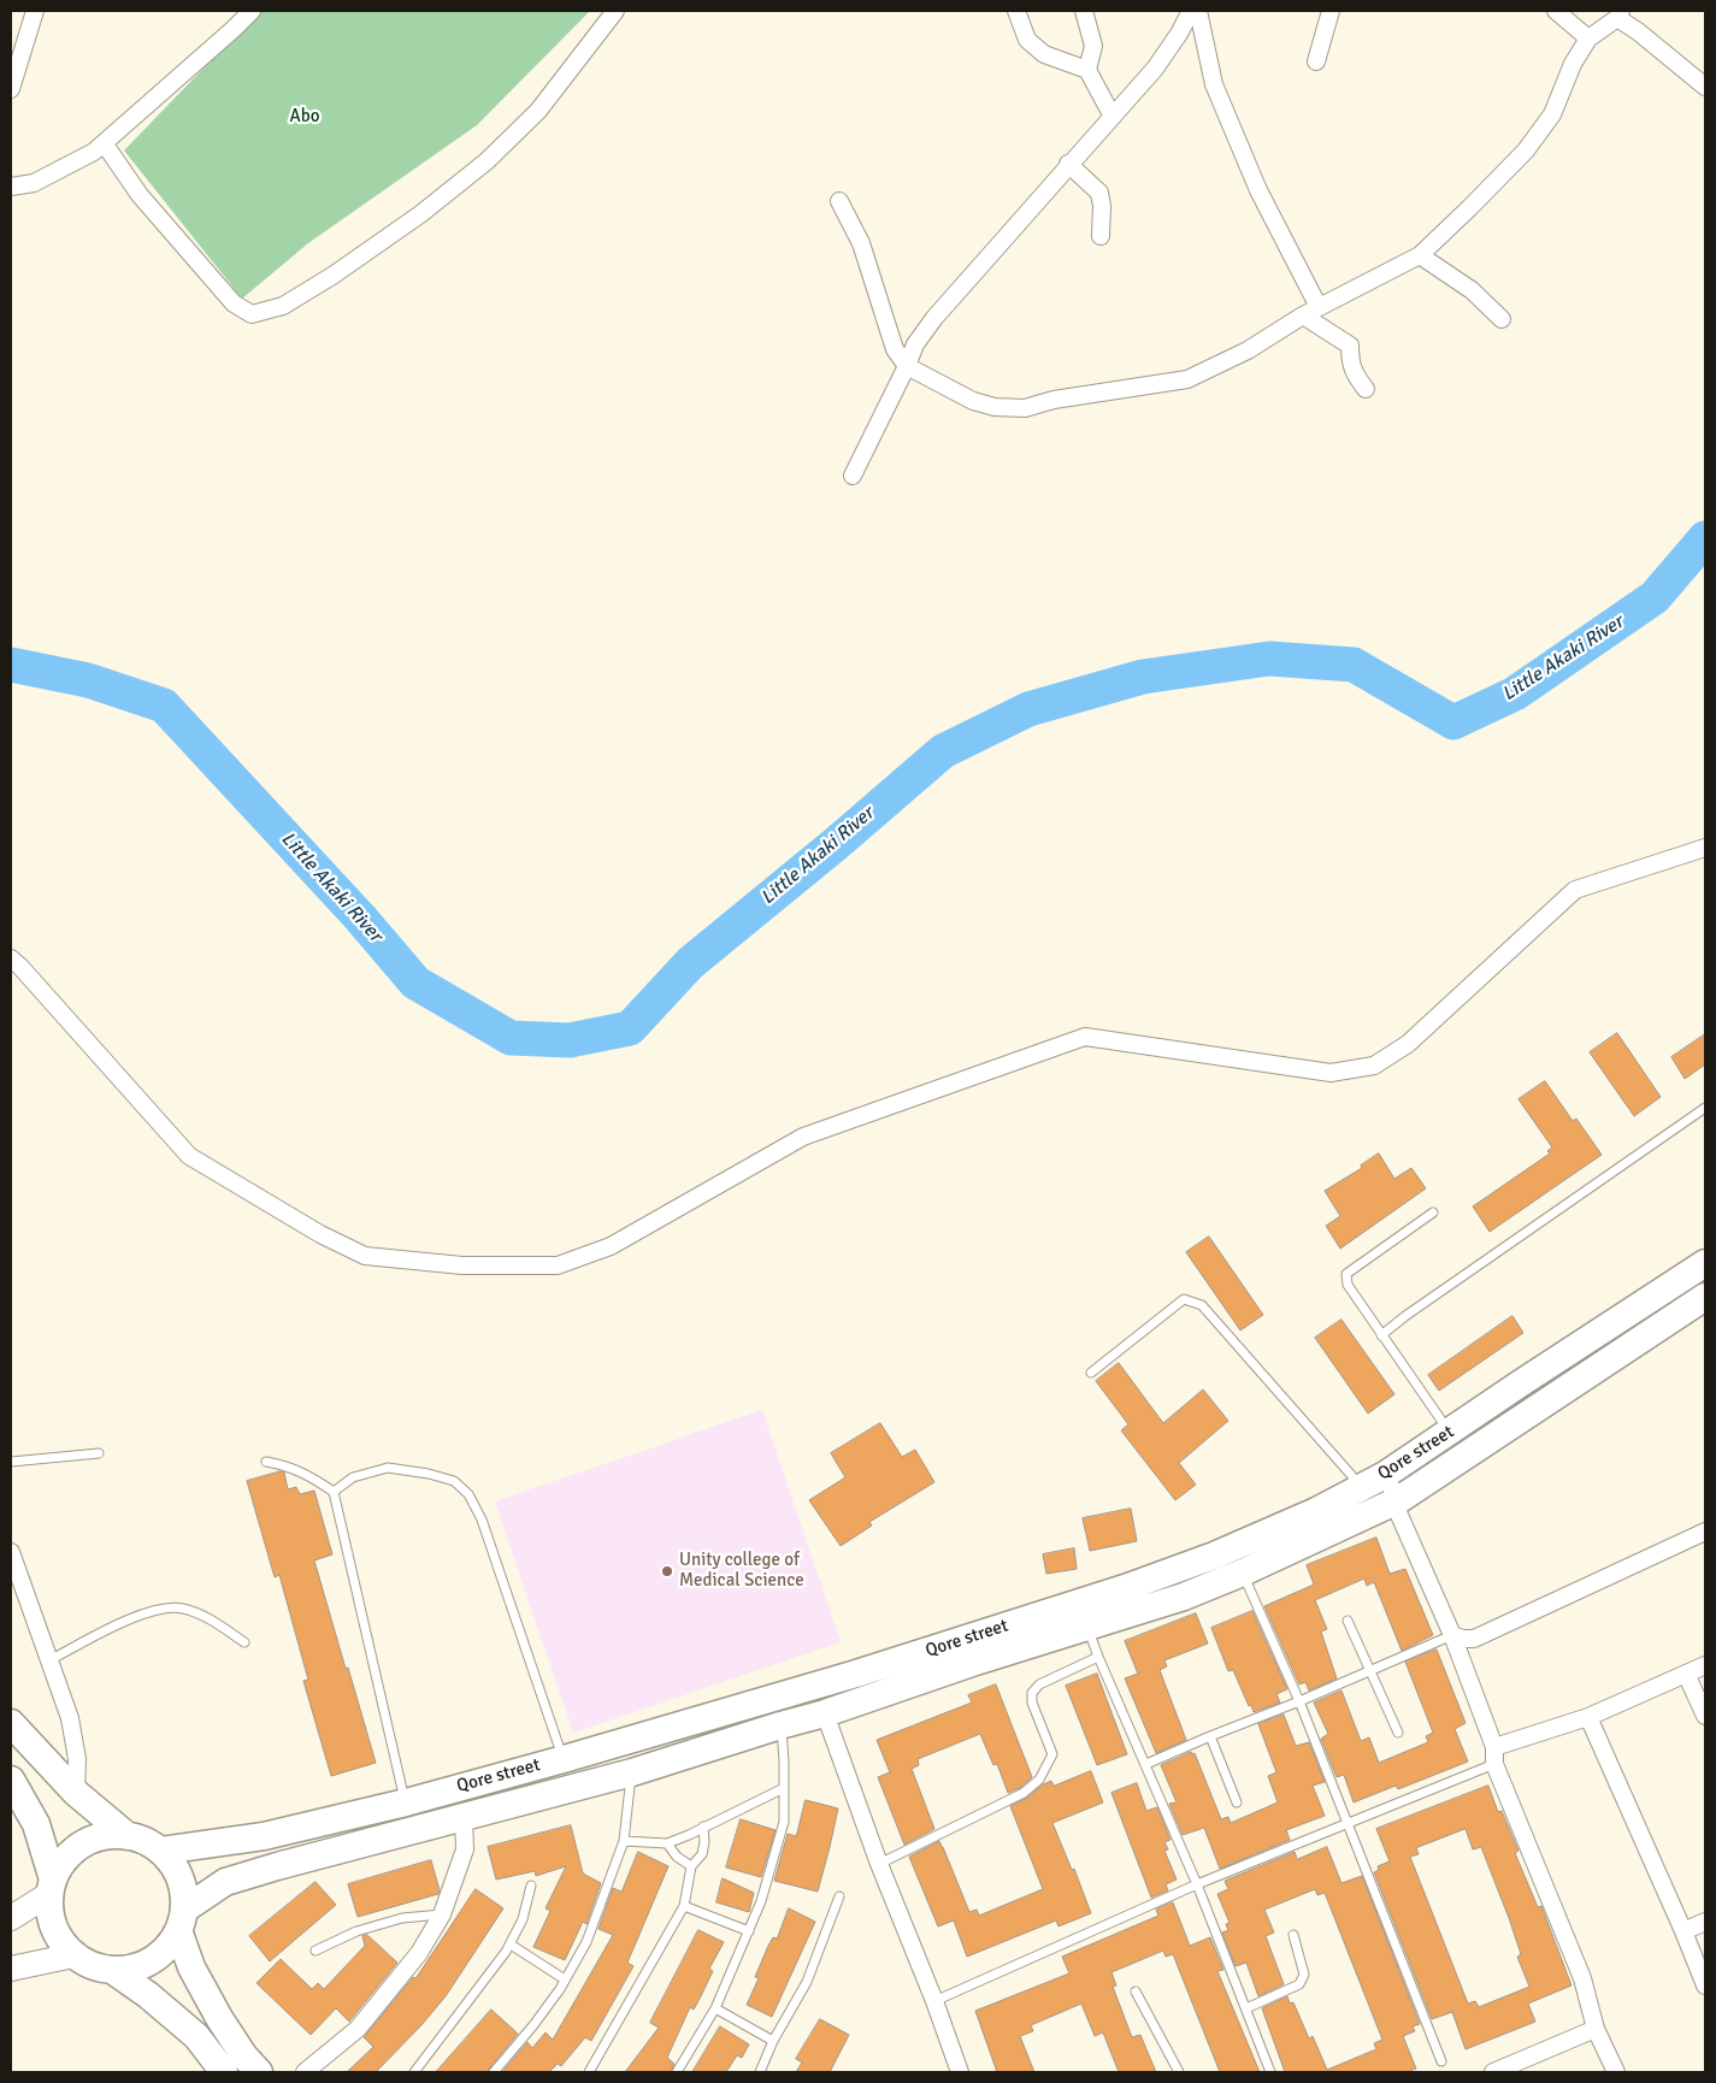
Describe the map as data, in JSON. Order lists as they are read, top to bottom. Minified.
{"streets":{"main road":["Qore street"]},"water":["Little Akaki River"],"parks":["Abo"],"places":["Unity college of Medical Science"]}
